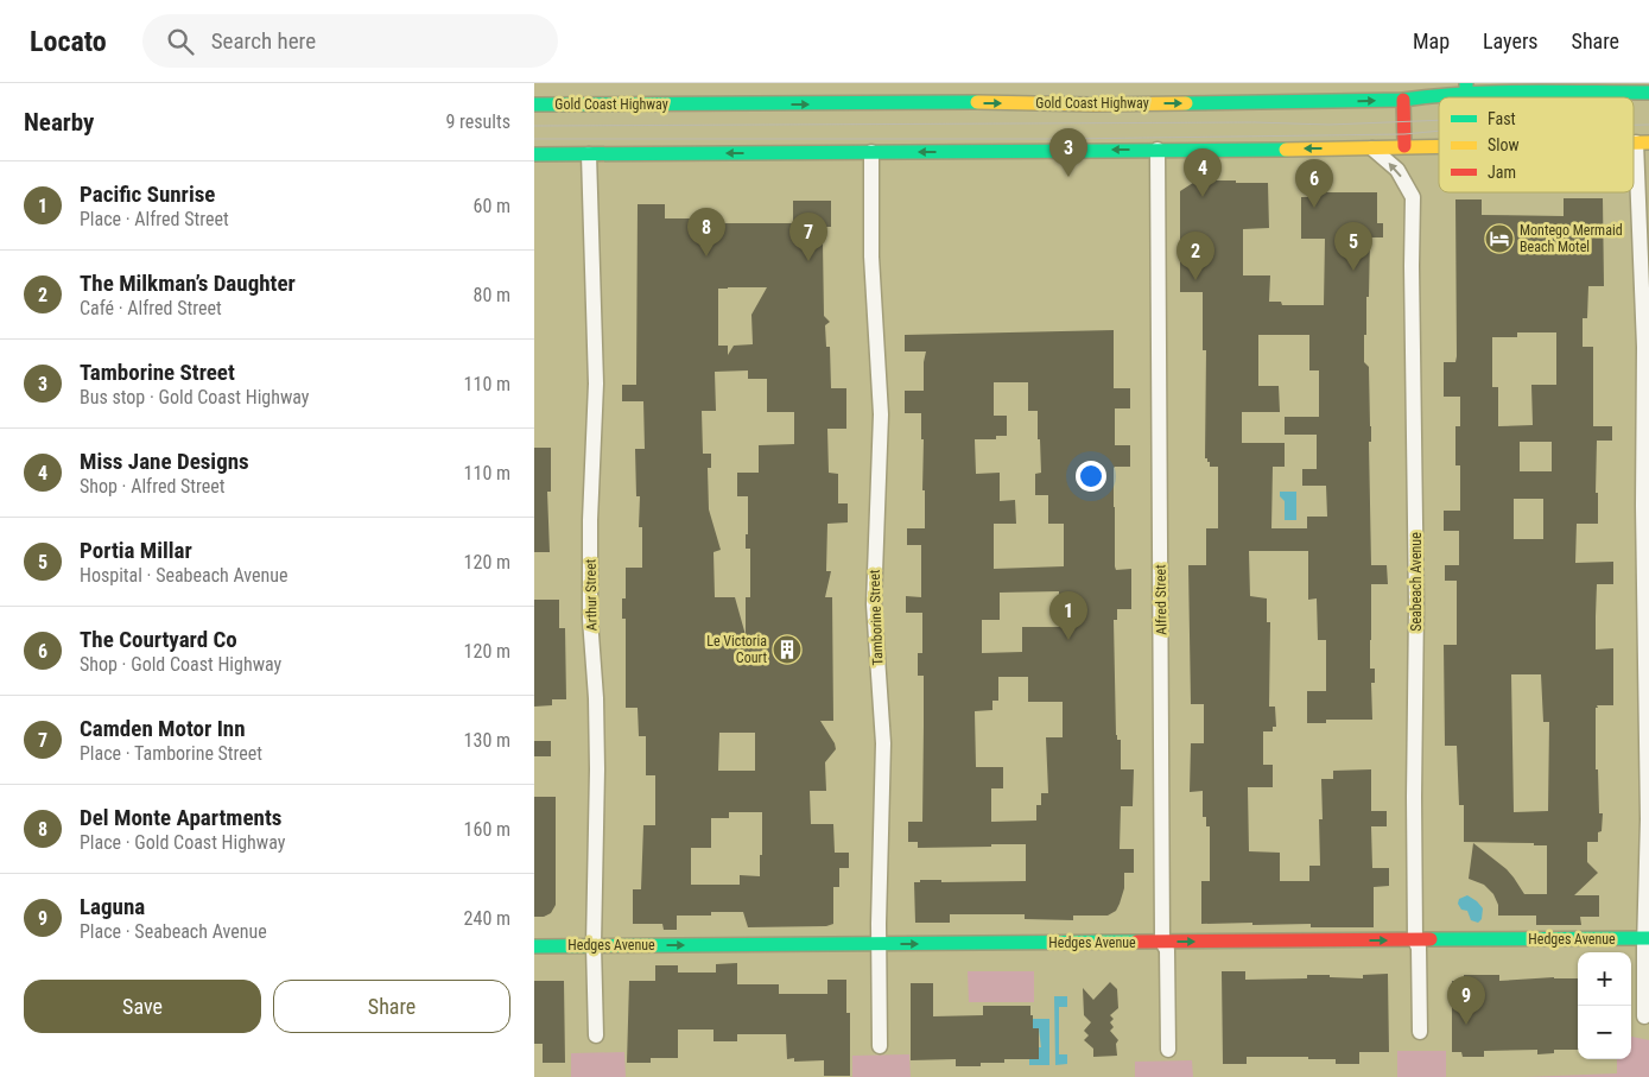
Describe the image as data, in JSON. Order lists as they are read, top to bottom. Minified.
{"streets":{"main road":["Gold Coast Highway","Hedges Avenue"],"street":["Seabeach Avenue","Arthur Street","Alfred Street","Tamborine Street"]},"crossings":[["Seabeach Avenue","Hedges Avenue"],["Arthur Street","Hedges Avenue"],["Alfred Street","Hedges Avenue"],["Tamborine Street","Hedges Avenue"]],"one_way":["Seabeach Avenue","Hedges Avenue"],"places":{"hotel":["Montego Mermaid Beach Motel"],"building":["Le Victoria Court"]},"legend":["Fast","Slow","Jam"],"page":{"header":"Locato","search":"Search here","nav":["Map","Layers","Share"],"heading":["Nearby","9 results"],"pins":["3","4","6","8","7","5","2","1","9"],"list":[{"mark":"1","name":"Pacific Sunrise","note":"Place · Alfred Street","value":"60 m"},{"mark":"2","name":"The Milkman’s Daughter","note":"Café · Alfred Street","value":"80 m"},{"mark":"3","name":"Tamborine Street","note":"Bus stop · Gold Coast Highway","value":"110 m"},{"mark":"4","name":"Miss Jane Designs","note":"Shop · Alfred Street","value":"110 m"},{"mark":"5","name":"Portia Millar","note":"Hospital · Seabeach Avenue","value":"120 m"},{"mark":"6","name":"The Courtyard Co","note":"Shop · Gold Coast Highway","value":"120 m"},{"mark":"7","name":"Camden Motor Inn","note":"Place · Tamborine Street","value":"130 m"},{"mark":"8","name":"Del Monte Apartments","note":"Place · Gold Coast Highway","value":"160 m"},{"mark":"9","name":"Laguna","note":"Place · Seabeach Avenue","value":"240 m"}],"map_buttons":["+","−"],"buttons":["Save","Share"]}}
